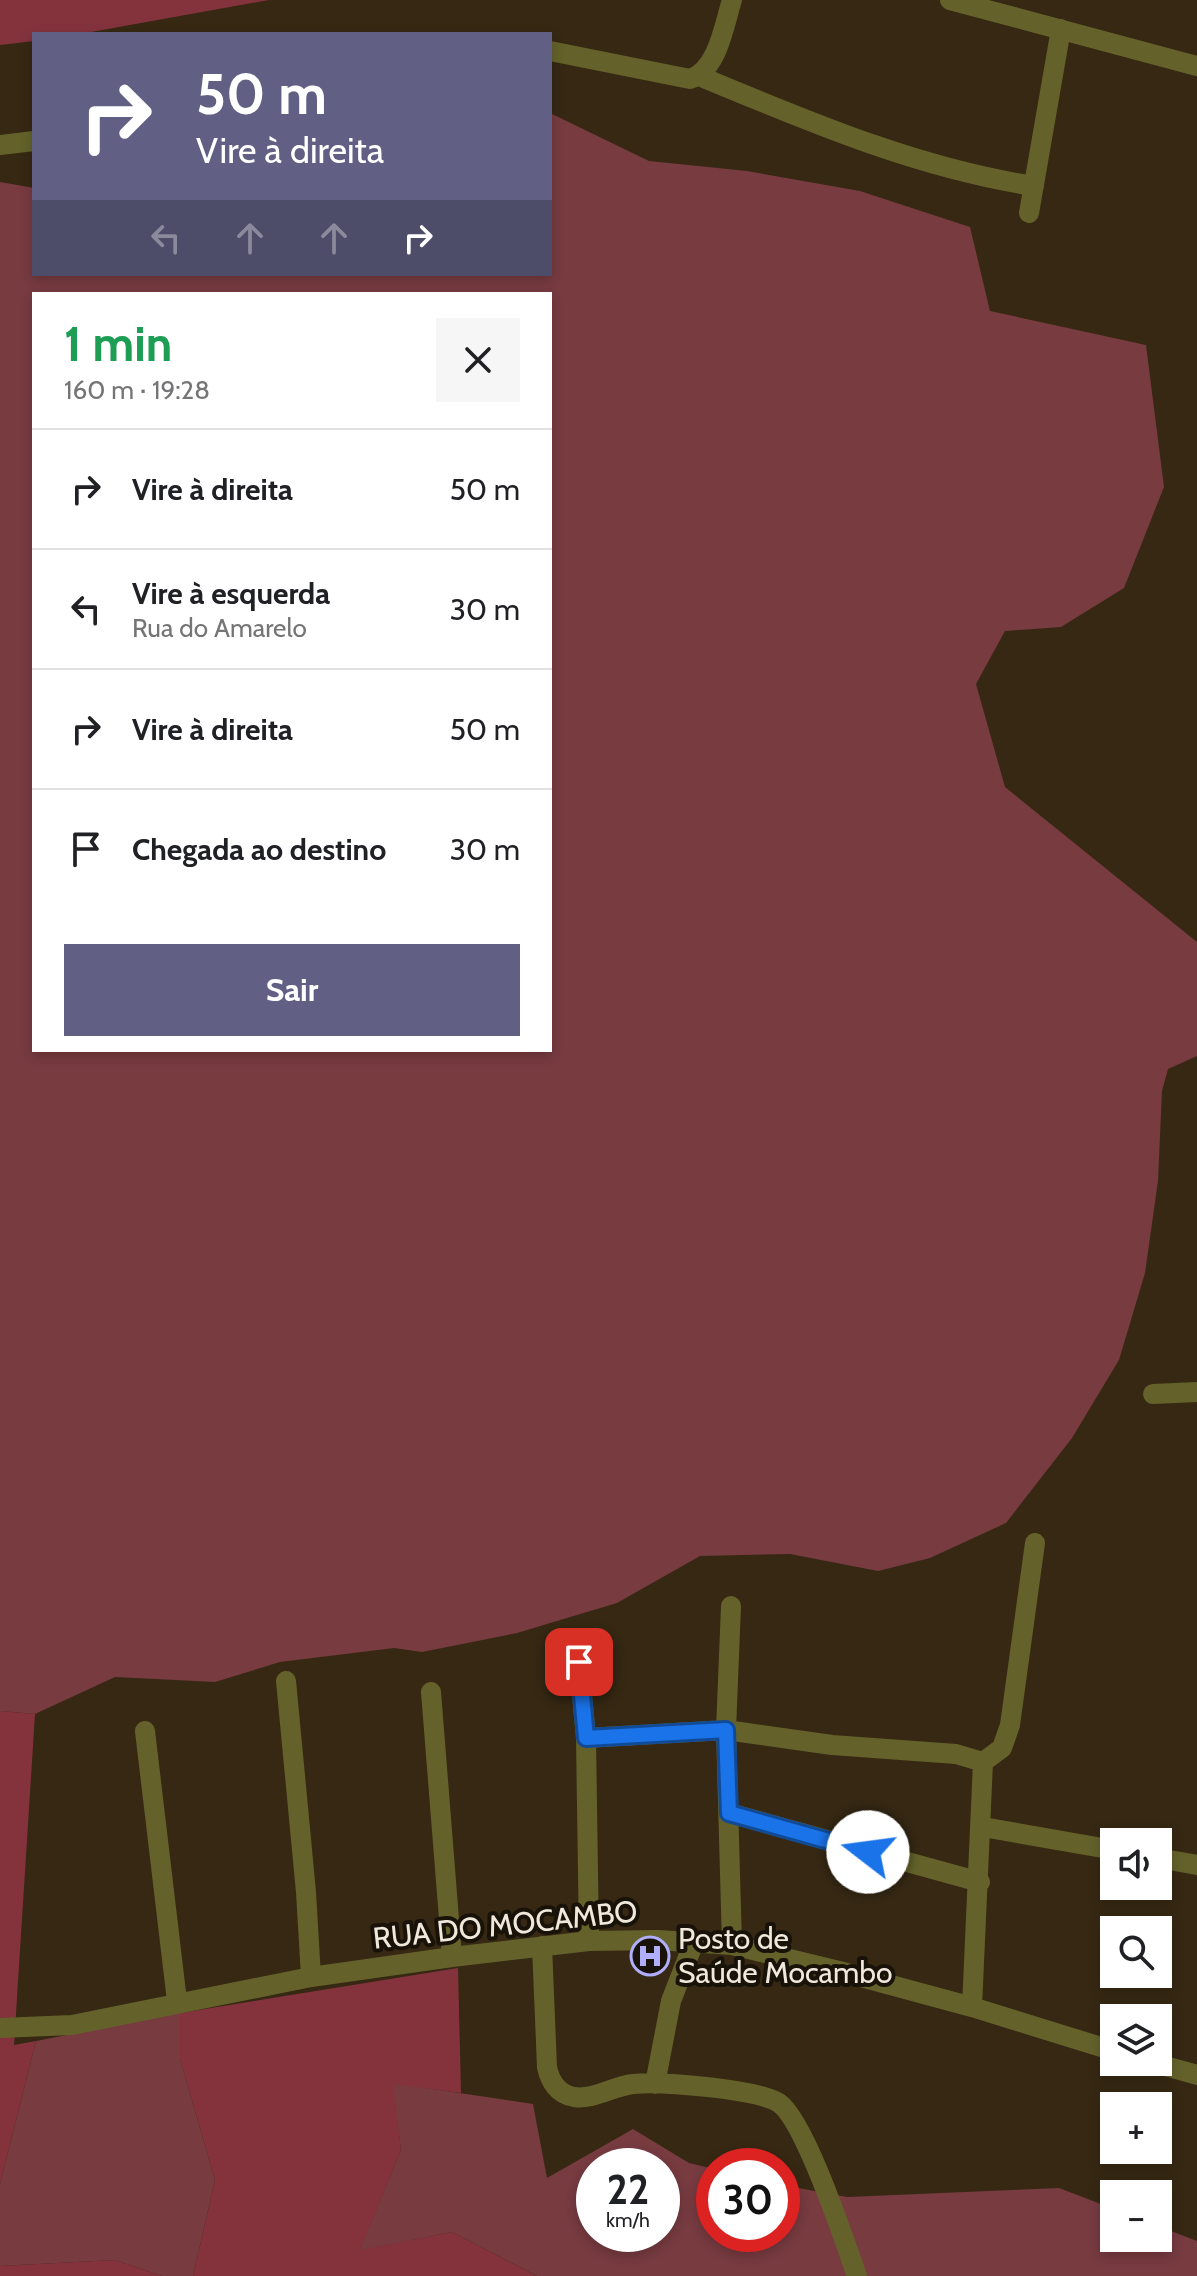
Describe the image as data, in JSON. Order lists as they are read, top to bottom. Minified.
{"streets":{"street":["RUA DO MOCAMBO"]},"places":{"hospital":["Posto de Saúde Mocambo"]},"page":{"turn":["50 m","Vire à direita"],"heading":["1 min","160 m · 19:28"],"list":[{"name":"Vire à direita","value":"50 m"},{"name":"Vire à esquerda","note":"Rua do Amarelo","value":"30 m"},{"name":"Vire à direita","value":"50 m"},{"name":"Chegada ao destino","value":"30 m"}],"buttons":"Sair","map_buttons":["+","−"],"speed":"22 km/h","limit":"30"}}
